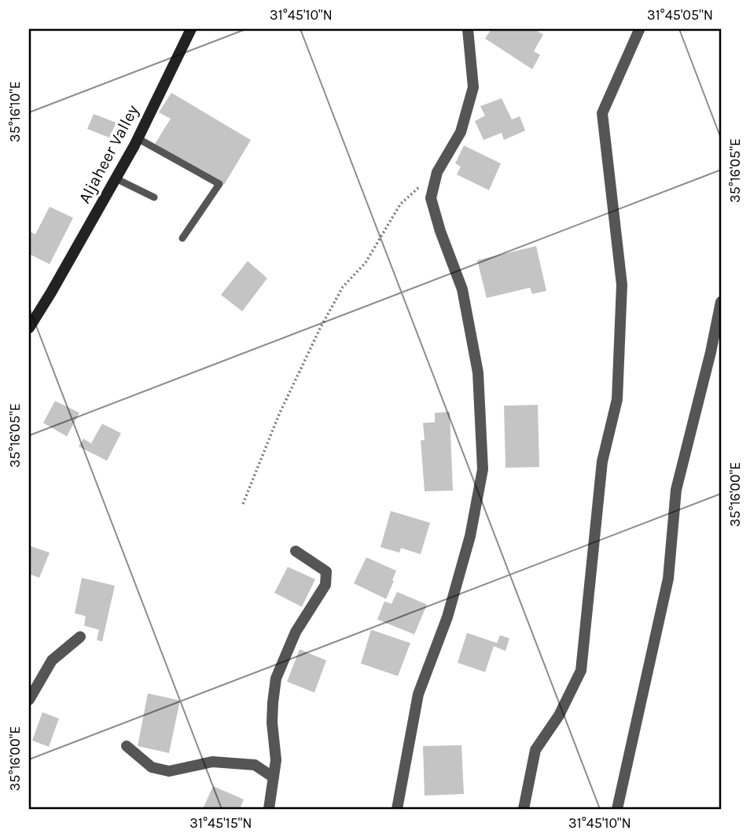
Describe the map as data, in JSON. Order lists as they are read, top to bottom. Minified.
{"streets":{"street":["Aljaheer Valley"]},"coordinates":["31°45'10\"N","31°45'05\"N","35°16'10\"E","35°16'05\"E","35°16'00\"E","31°45'15\"N"]}
